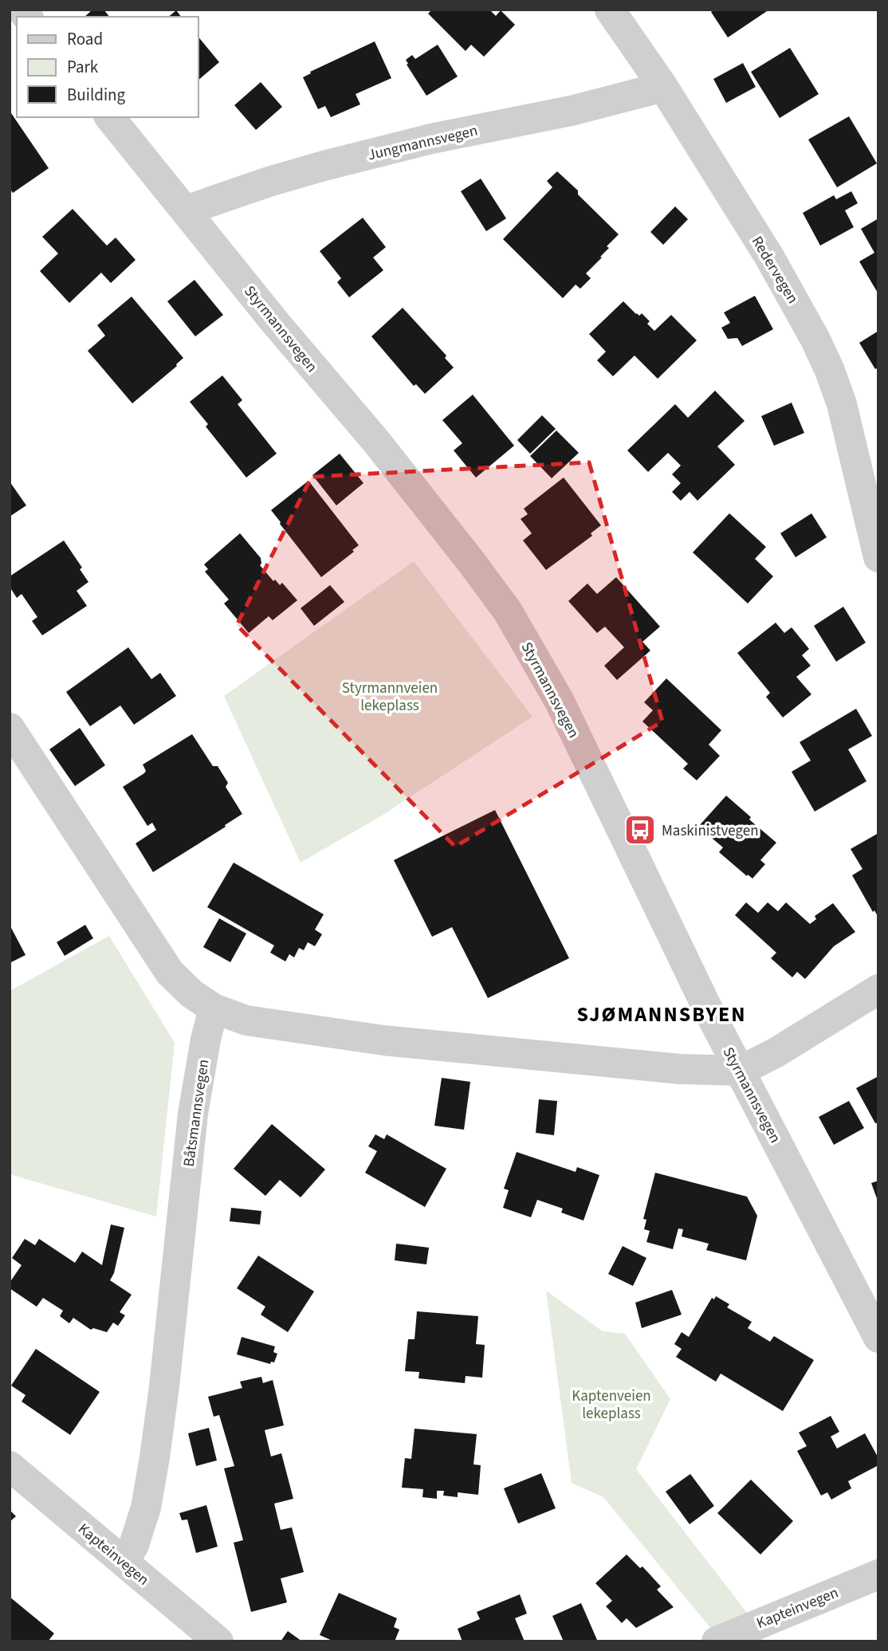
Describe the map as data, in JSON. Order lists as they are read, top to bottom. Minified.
{"streets":{"street":["Jungmannsvegen","Redervegen","Styrmannsvegen","Båtsmannsvegen","Kapteinvegen"]},"crossings":[["Jungmannsvegen","Redervegen"],["Jungmannsvegen","Styrmannsvegen"],["Båtsmannsvegen","Kapteinvegen"]],"districts":["SJØMANNSBYEN"],"parks":["Styrmannveien lekeplass","Kaptenveien lekeplass"],"places":{"bus stop":["Maskinistvegen"]},"legend":["Road","Park","Building"]}
